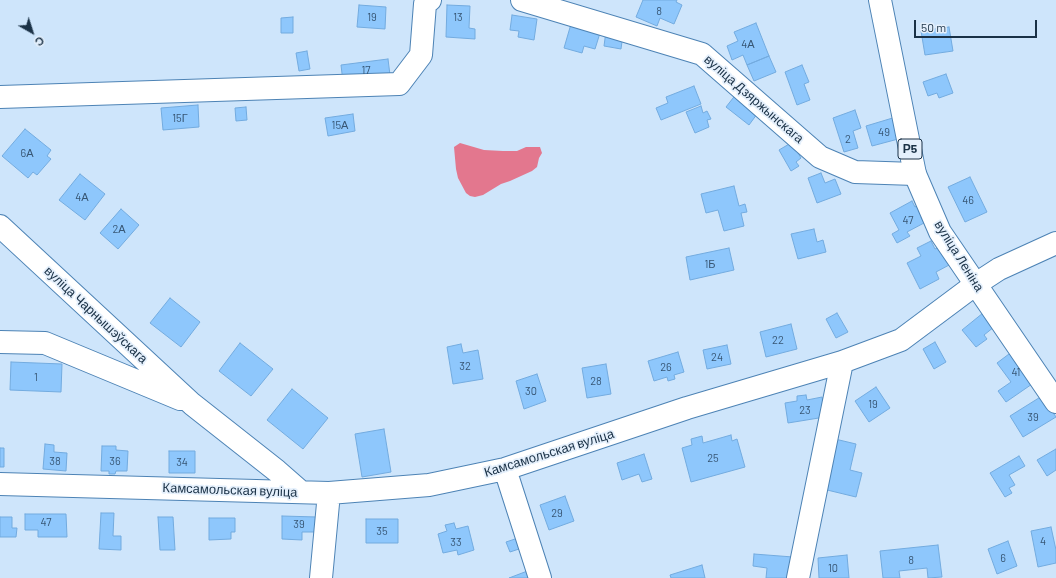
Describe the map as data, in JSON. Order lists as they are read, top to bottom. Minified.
{"streets":{"street":["вуліца Дзяржынскага","Р5","вуліца Леніна","вуліца Чарнышэўскага","Камсамольская вуліца"]},"crossings":[["вуліца Дзяржынскага","вуліца Леніна"],["вуліца Леніна","Камсамольская вуліца"],["вуліца Чарнышэўскага","Камсамольская вуліца"]],"house_numbers":["8","19","13","4А","17","15Г","15А","49","2","6А","4А","46","47","2А","1Б","22","24","32","26","41","1","28","30","19","23","39","25","38","36","34","29","47","39","35","4","33","6","8","10"],"scale_bar":"50 m","north":"bottom right"}
